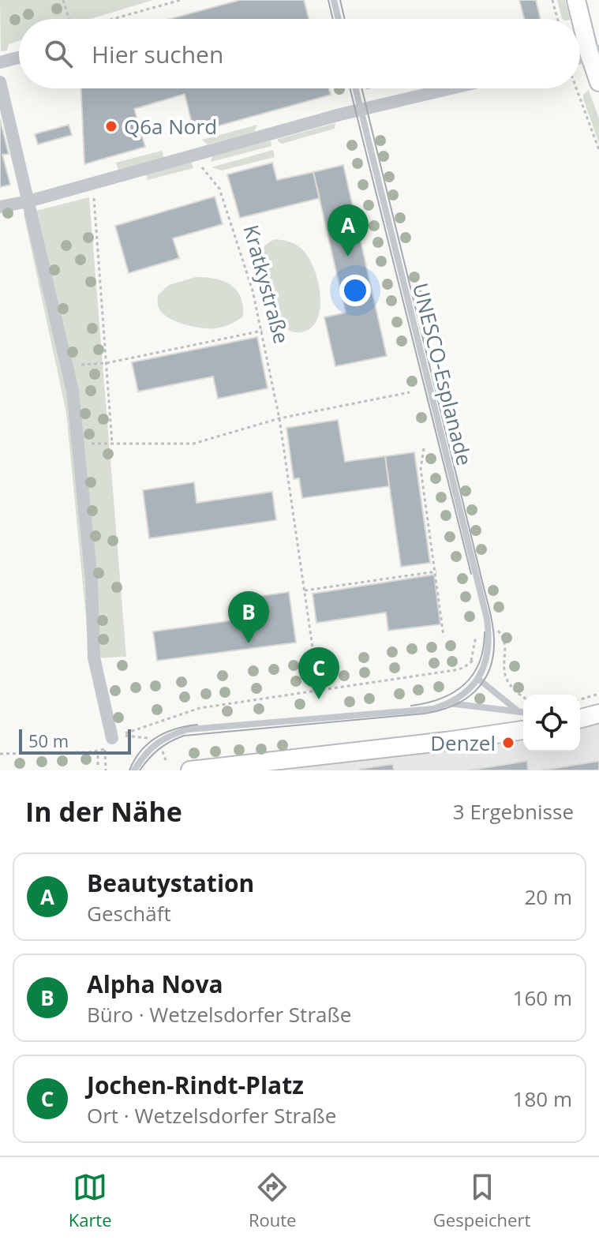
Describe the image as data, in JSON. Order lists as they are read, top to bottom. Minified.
{"streets":{"lane":["UNESCO-Esplanade"],"path":["Kratkystraße"]},"places":["Q6a Nord","Denzel"],"scale_bar":"50 m","page":{"search":"Hier suchen","pins":["A","B","C"],"scale":"50 m","heading":["In der Nähe","3 Ergebnisse"],"list":[{"mark":"A","name":"Beautystation","note":"Geschäft","value":"20 m"},{"mark":"B","name":"Alpha Nova","note":"Büro · Wetzelsdorfer Straße","value":"160 m"},{"mark":"C","name":"Jochen-Rindt-Platz","note":"Ort · Wetzelsdorfer Straße","value":"180 m"}],"nav":["Karte","Route","Gespeichert"]}}
